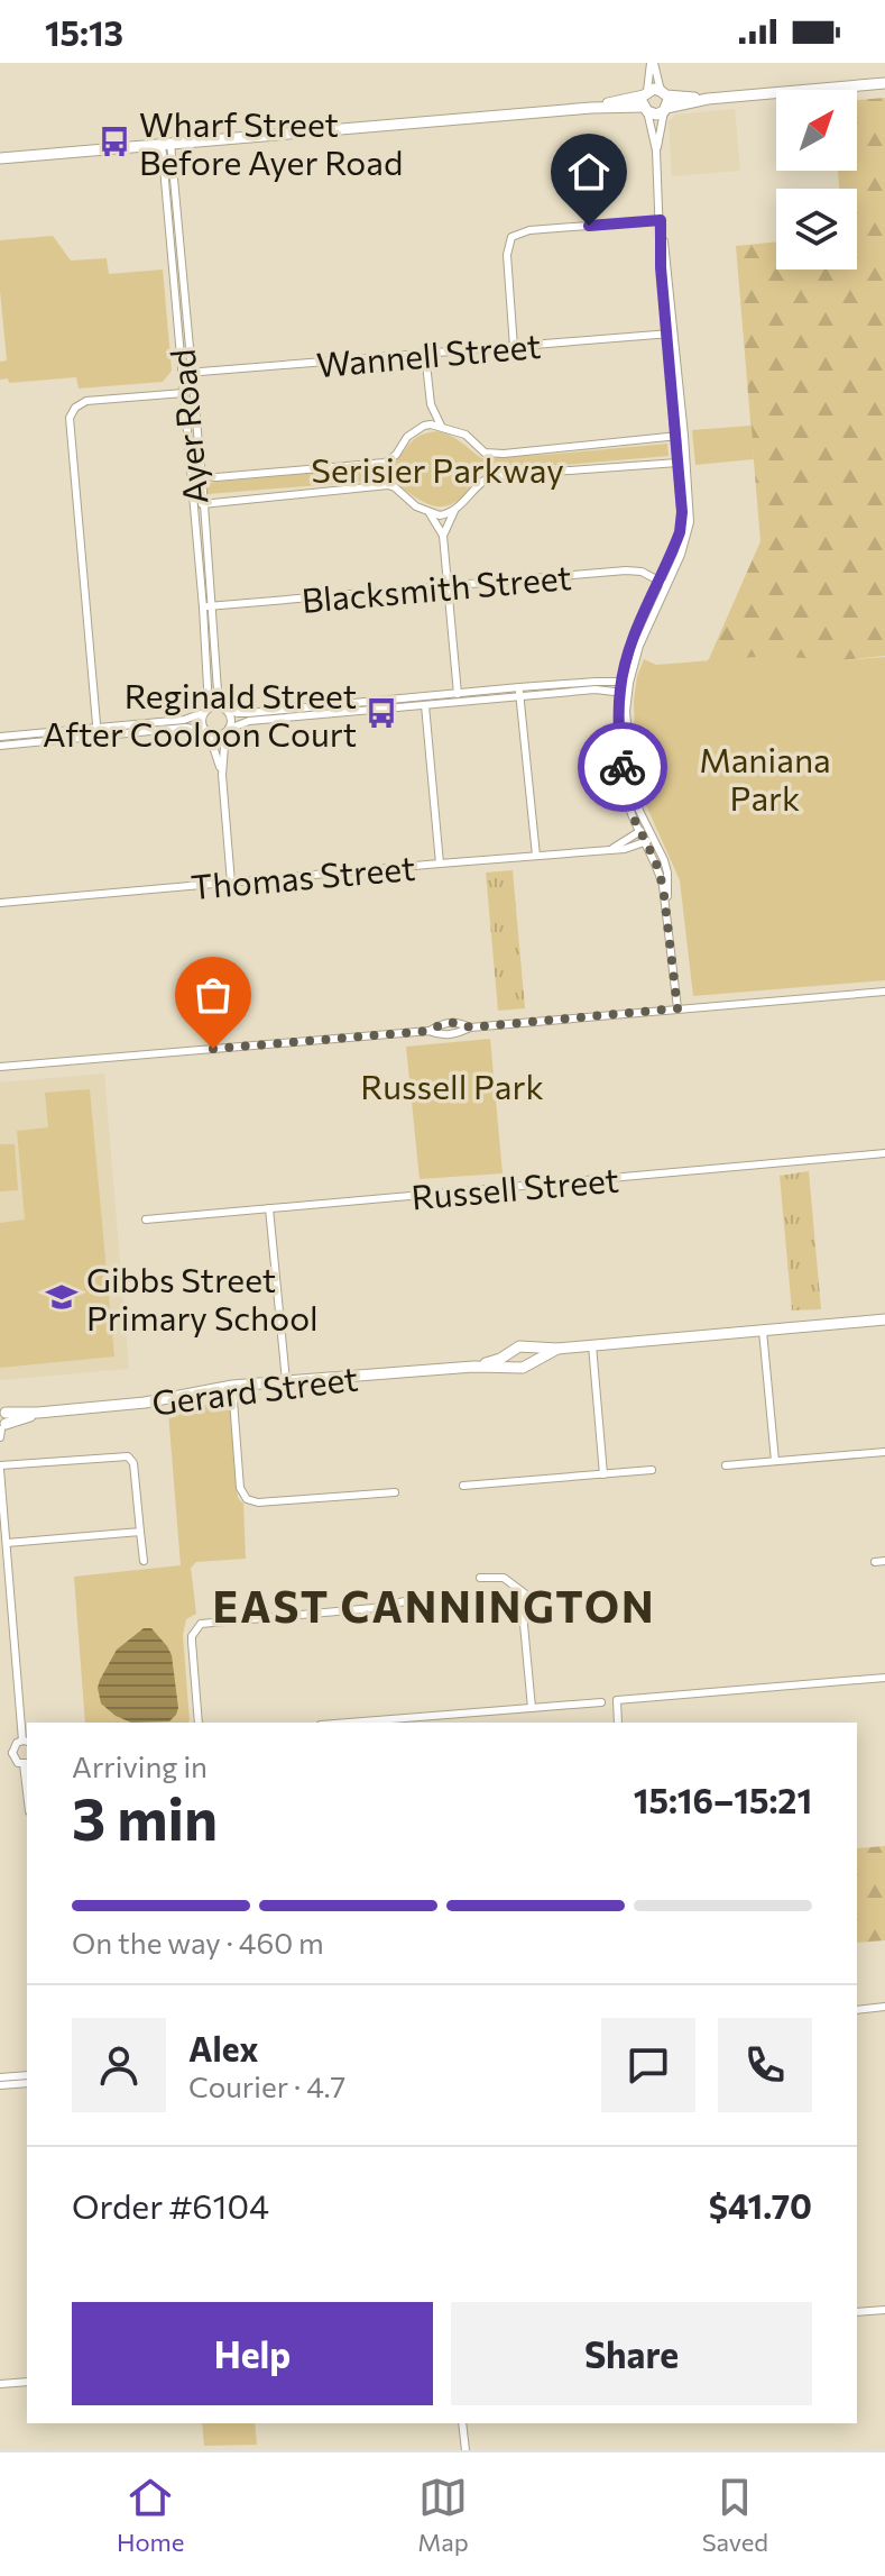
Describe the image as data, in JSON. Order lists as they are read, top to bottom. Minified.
{"streets":{"street":["Wannell Street","Ayer Road","Blacksmith Street","Thomas Street","Russell Street","Gerard Street"]},"crossings":[["Wannell Street","Ayer Road"],["Ayer Road","Blacksmith Street"]],"districts":["EAST CANNINGTON"],"parks":["Serisier Parkway","Maniana Park","Russell Park"],"places":{"bus stop":["Wharf Street Before Ayer Road","Reginald Street After Cooloon Court"],"school or university":["Gibbs Street Primary School"]},"north":"top right","page":{"status":"15:13","heading":["3 min","Arriving in","15:16–15:21"],"panel":["Alex","Courier · 4.7","Order #6104","$41.70"],"bar":"On the way · 460 m","buttons":["Help","Share"],"tabs":["Home","Map","Saved"]}}
